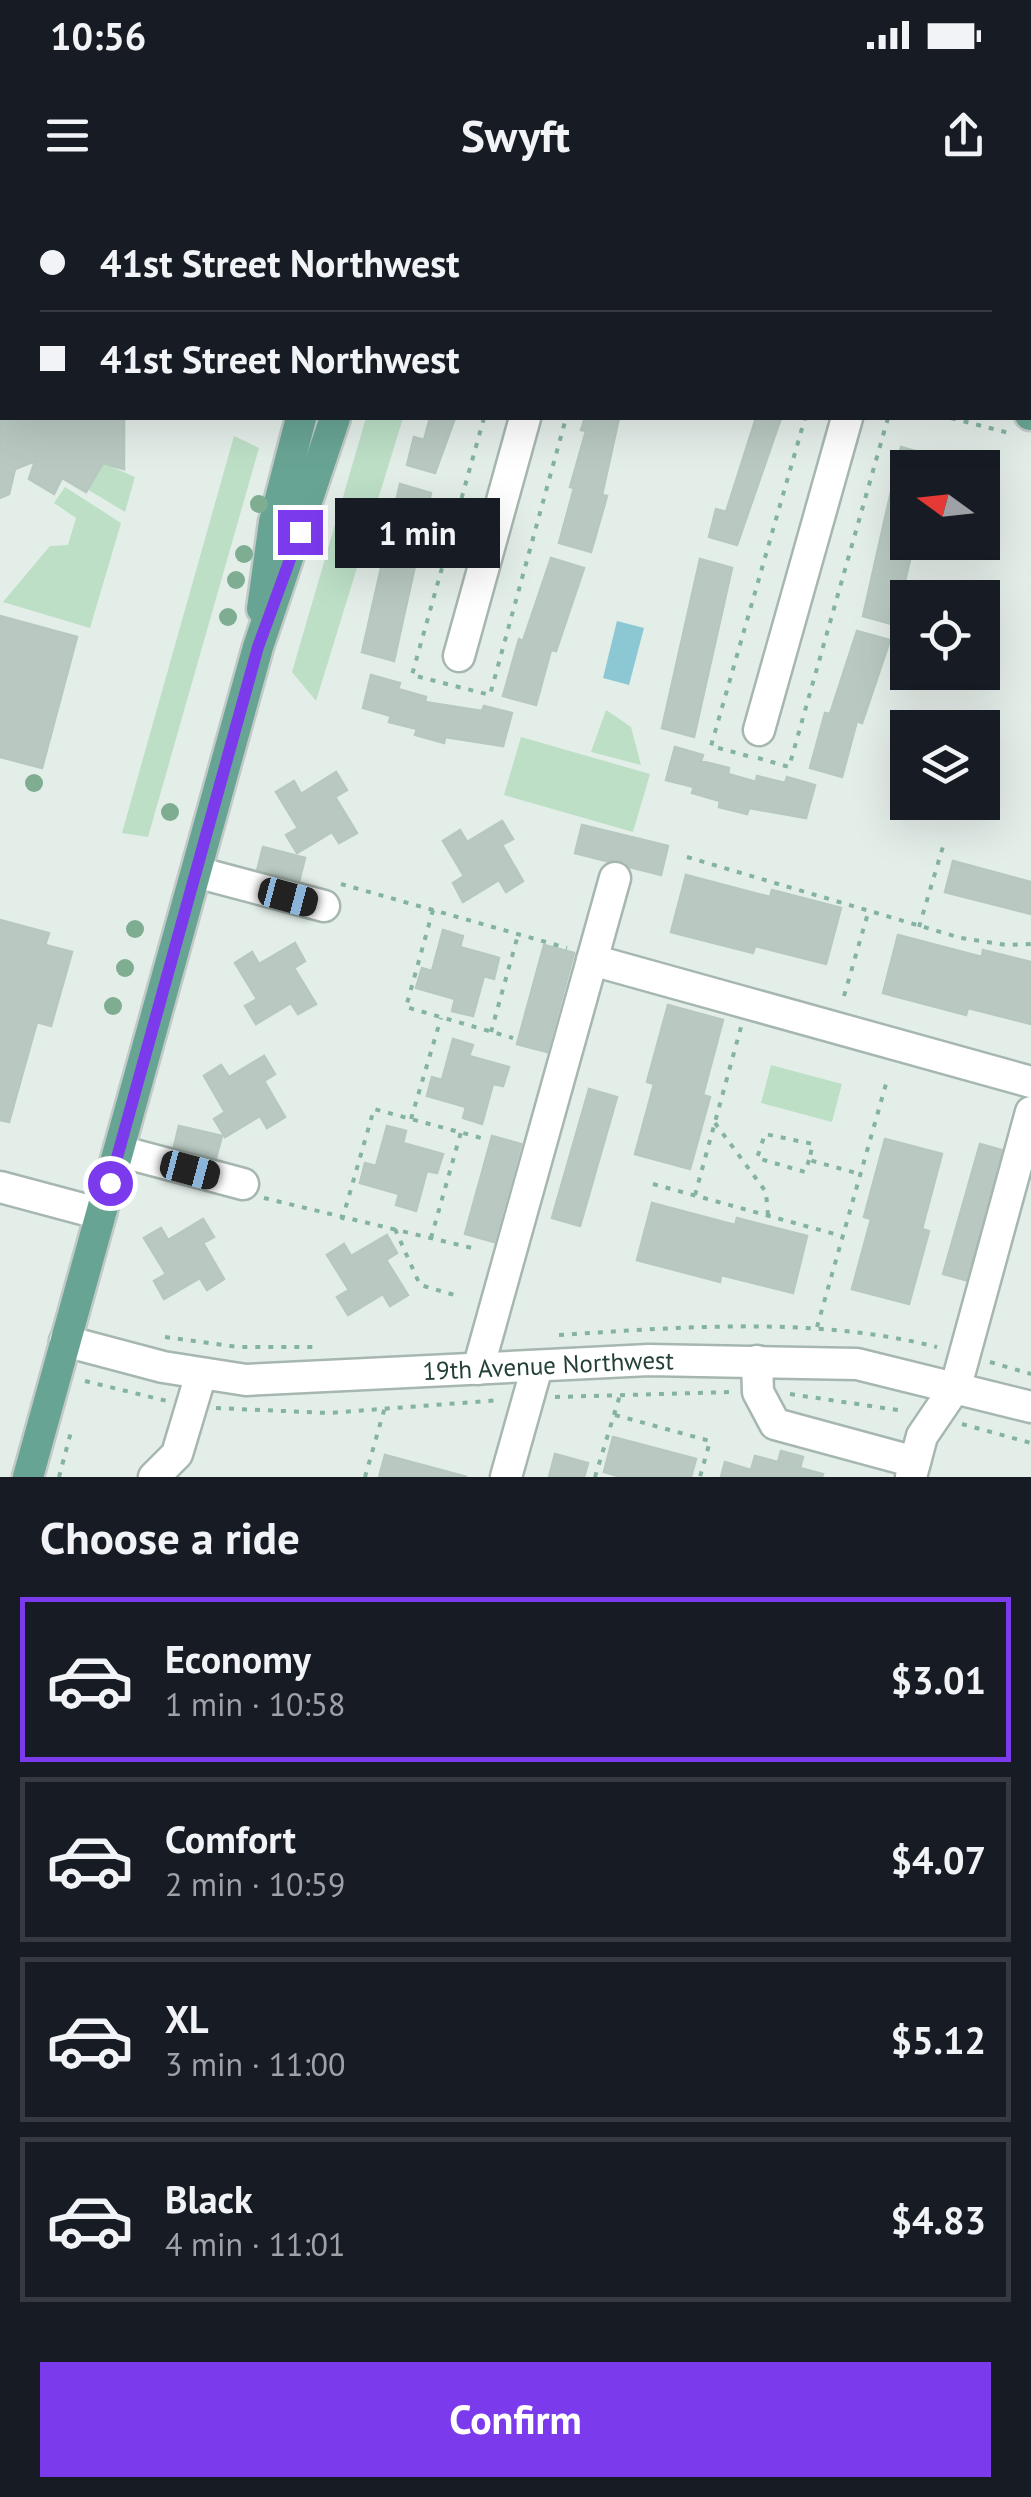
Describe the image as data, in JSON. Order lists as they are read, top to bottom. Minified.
{"streets":{"street":["19th Avenue Northwest"]},"north":"left","page":{"status":"10:56","header":"Swyft","banner":["41st Street Northwest","41st Street Northwest"],"bubble":"1 min","heading":"Choose a ride","list":[{"name":"Economy","note":"1 min · 10:58","value":"$3.01"},{"name":"Comfort","note":"2 min · 10:59","value":"$4.07"},{"name":"XL","note":"3 min · 11:00","value":"$5.12"},{"name":"Black","note":"4 min · 11:01","value":"$4.83"}],"buttons":"Confirm"}}
